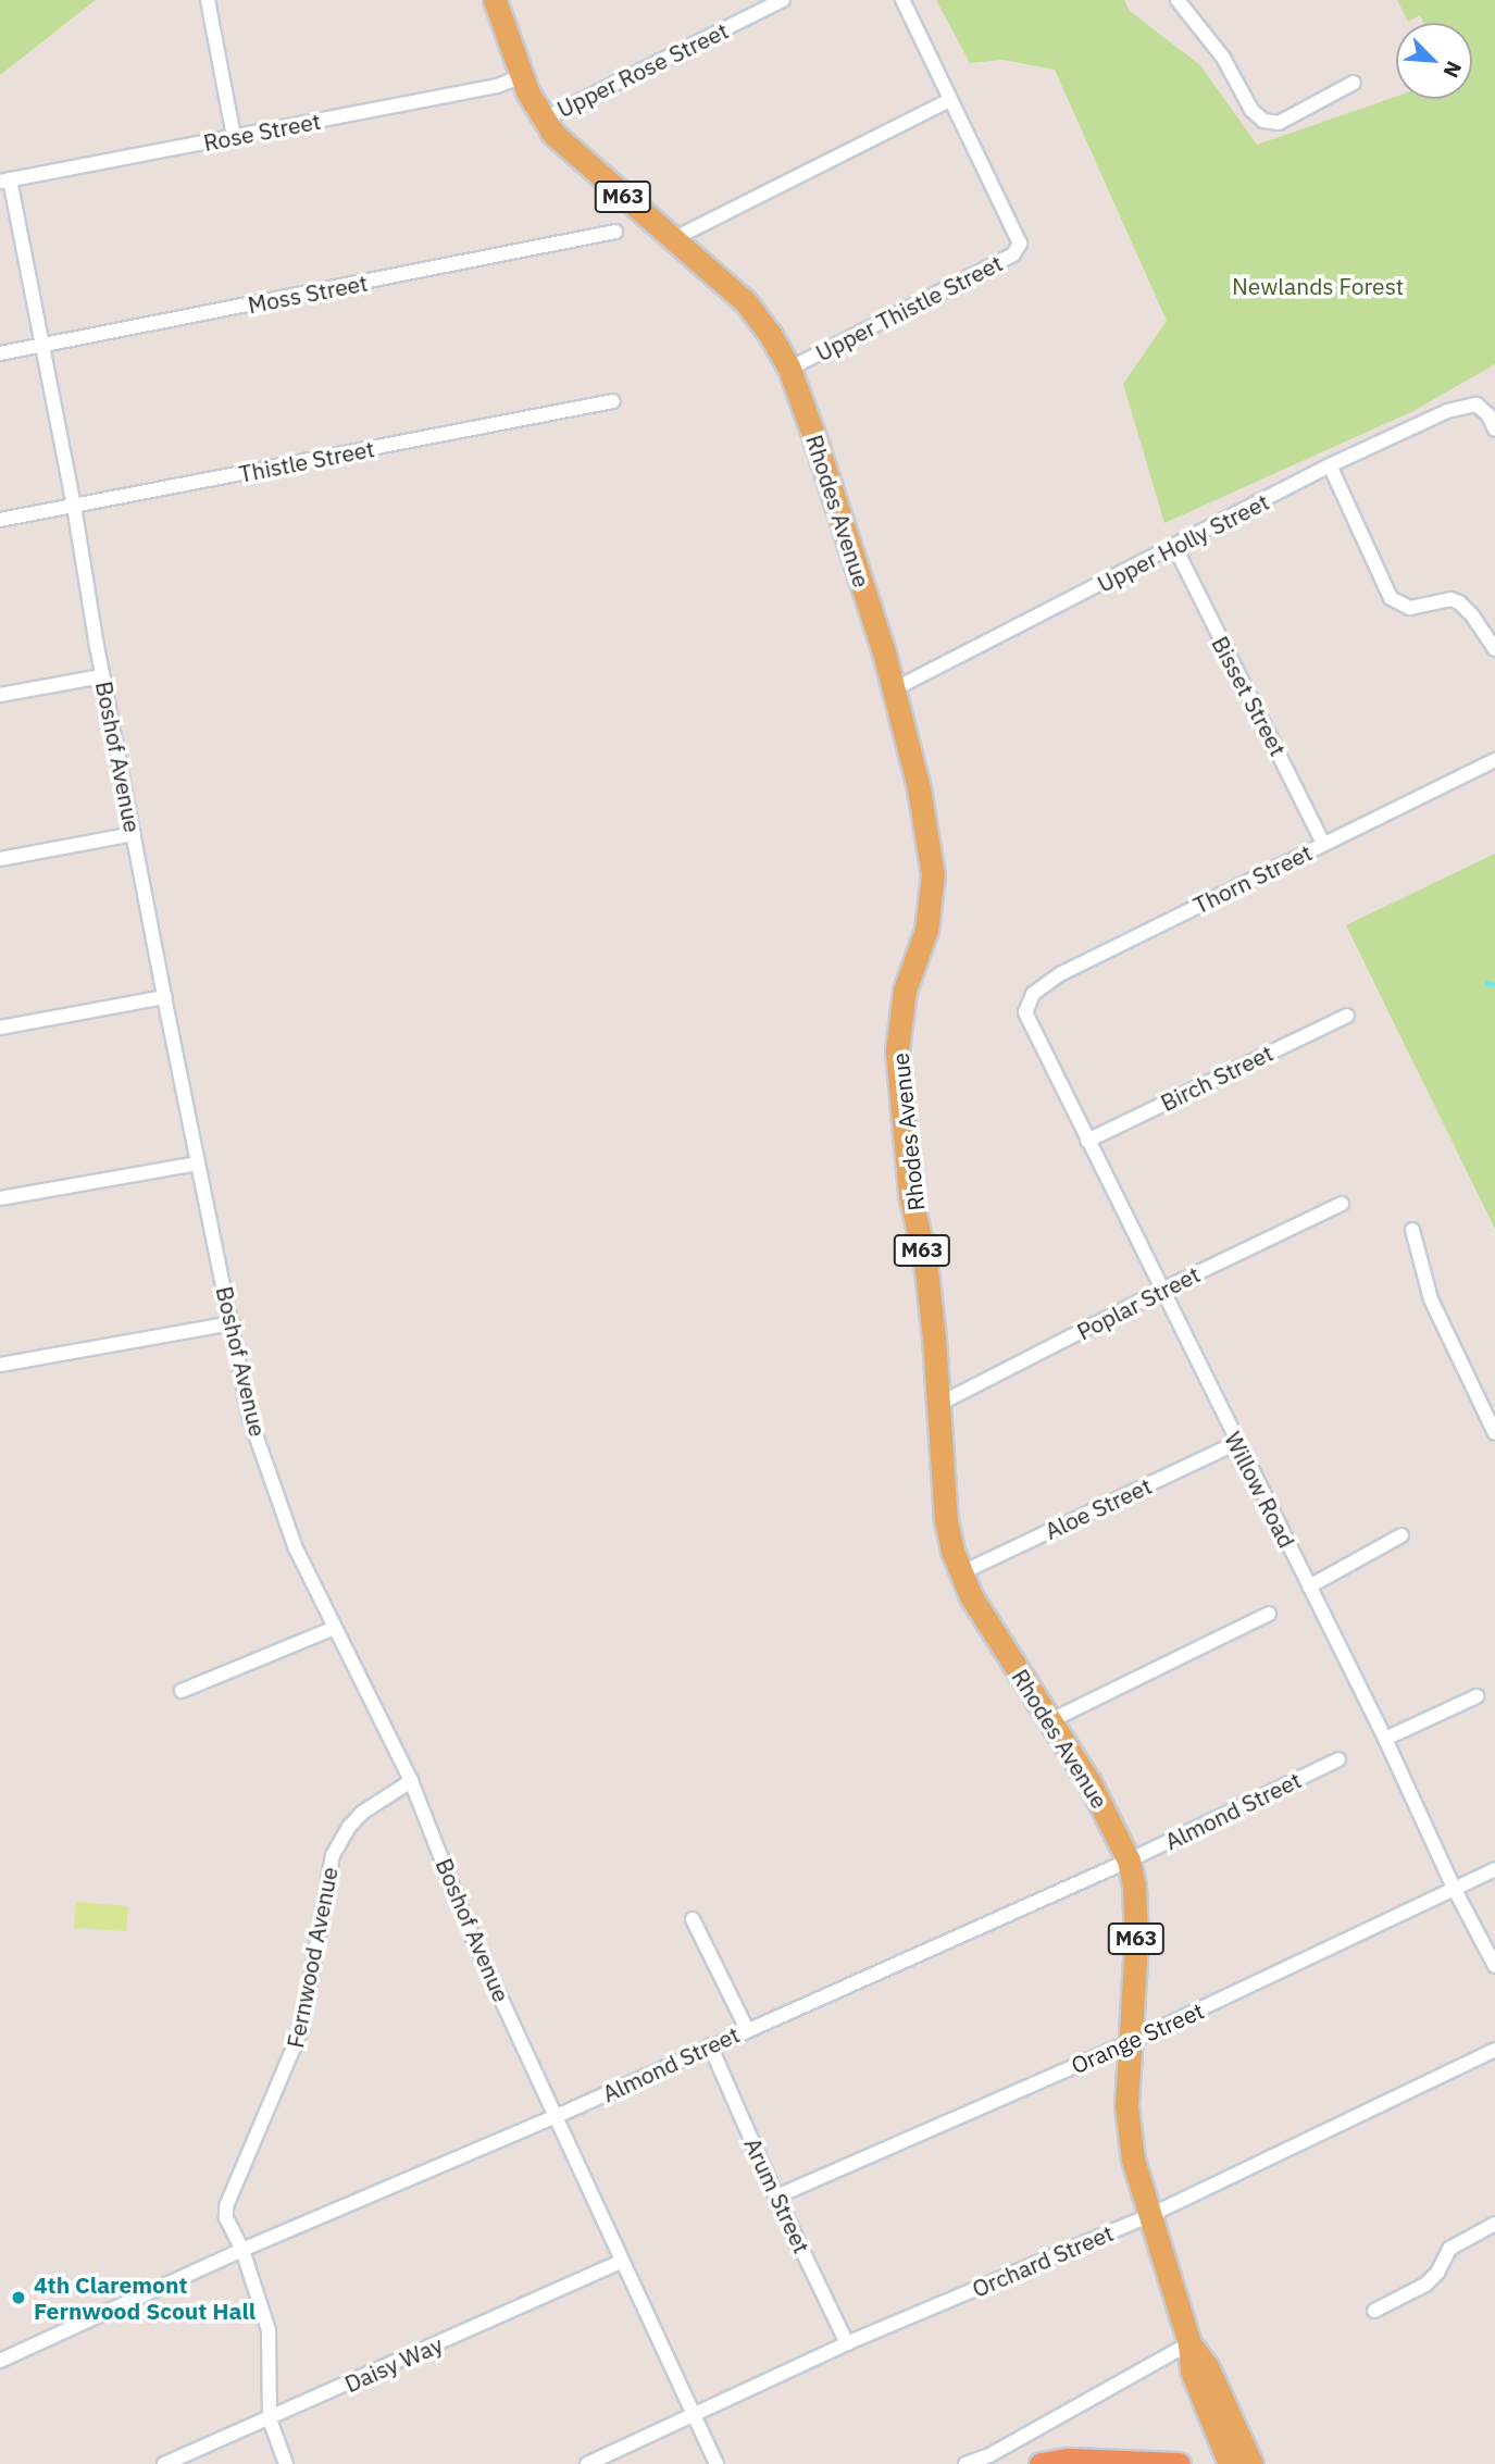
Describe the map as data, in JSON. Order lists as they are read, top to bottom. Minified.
{"streets":{"main road":["M63","Rhodes Avenue"],"street":["Upper Rose Street","Rose Street","Moss Street","Upper Thistle Street","Thistle Street","Upper Holly Street","Bisset Street","Boshof Avenue","Thorn Street","Birch Street","Poplar Street","Willow Road","Aloe Street","Almond Street","Fernwood Avenue","Orange Street","Arum Street","Orchard Street","Daisy Way"]},"crossings":[["Upper Rose Street","Rhodes Avenue"],["Rose Street","Rhodes Avenue"],["Rose Street","Boshof Avenue"],["Moss Street","Boshof Avenue"],["Upper Thistle Street","Rhodes Avenue"],["Thistle Street","Boshof Avenue"],["Rhodes Avenue","Upper Holly Street"],["Rhodes Avenue","Poplar Street"],["Rhodes Avenue","Aloe Street"],["Rhodes Avenue","Almond Street"],["Rhodes Avenue","Orange Street"],["Rhodes Avenue","Orchard Street"],["Upper Holly Street","Bisset Street"],["Bisset Street","Thorn Street"],["Boshof Avenue","Almond Street"],["Boshof Avenue","Fernwood Avenue"],["Boshof Avenue","Orchard Street"],["Boshof Avenue","Daisy Way"],["Thorn Street","Willow Road"],["Birch Street","Willow Road"],["Poplar Street","Willow Road"],["Willow Road","Aloe Street"],["Willow Road","Orange Street"],["Almond Street","Fernwood Avenue"],["Almond Street","Arum Street"],["Fernwood Avenue","Daisy Way"],["Orange Street","Arum Street"],["Arum Street","Orchard Street"]],"parks":["Newlands Forest"],"places":["4th Claremont Fernwood Scout Hall"],"north":"bottom right"}
